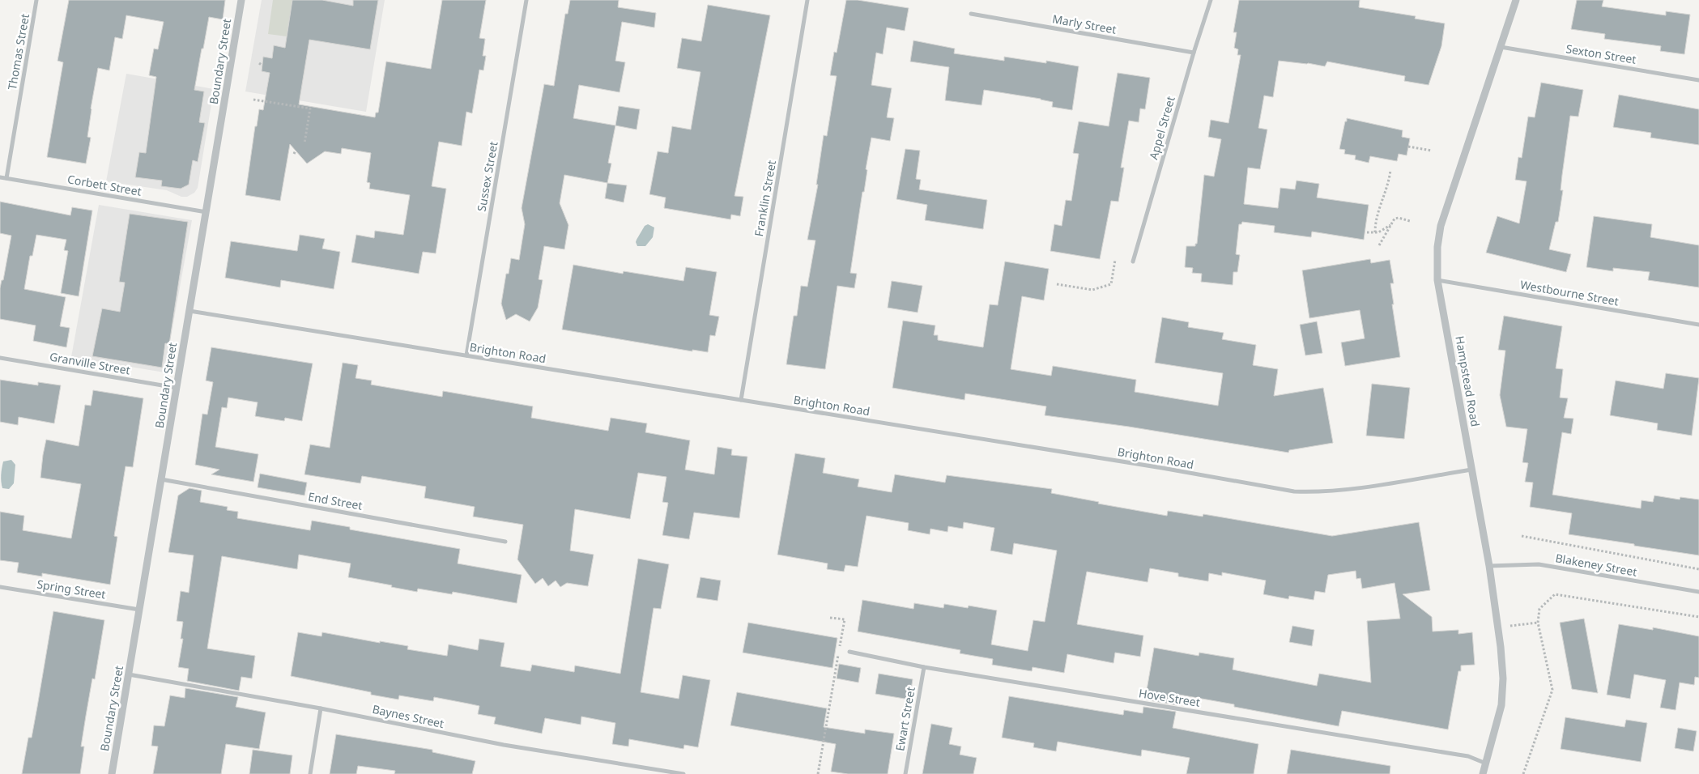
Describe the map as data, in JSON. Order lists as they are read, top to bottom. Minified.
{"streets":{"street":["Marly Street","Thomas Street","Sexton Street","Boundary Street","Appel Street","Sussex Street","Corbett Street","Franklin Street","Westbourne Street","Brighton Road","Granville Street","Hampstead Road","End Street","Blakeney Street","Spring Street","Hove Street","Baynes Street","Ewart Street"]},"crossings":[["Marly Street","Appel Street"],["Thomas Street","Corbett Street"],["Sexton Street","Hampstead Road"],["Boundary Street","Corbett Street"],["Boundary Street","Brighton Road"],["Boundary Street","Granville Street"],["Boundary Street","End Street"],["Boundary Street","Spring Street"],["Boundary Street","Baynes Street"],["Sussex Street","Brighton Road"],["Franklin Street","Brighton Road"],["Westbourne Street","Hampstead Road"],["Brighton Road","Hampstead Road"],["Hampstead Road","Blakeney Street"],["Hampstead Road","Hove Street"],["Hove Street","Ewart Street"]]}
